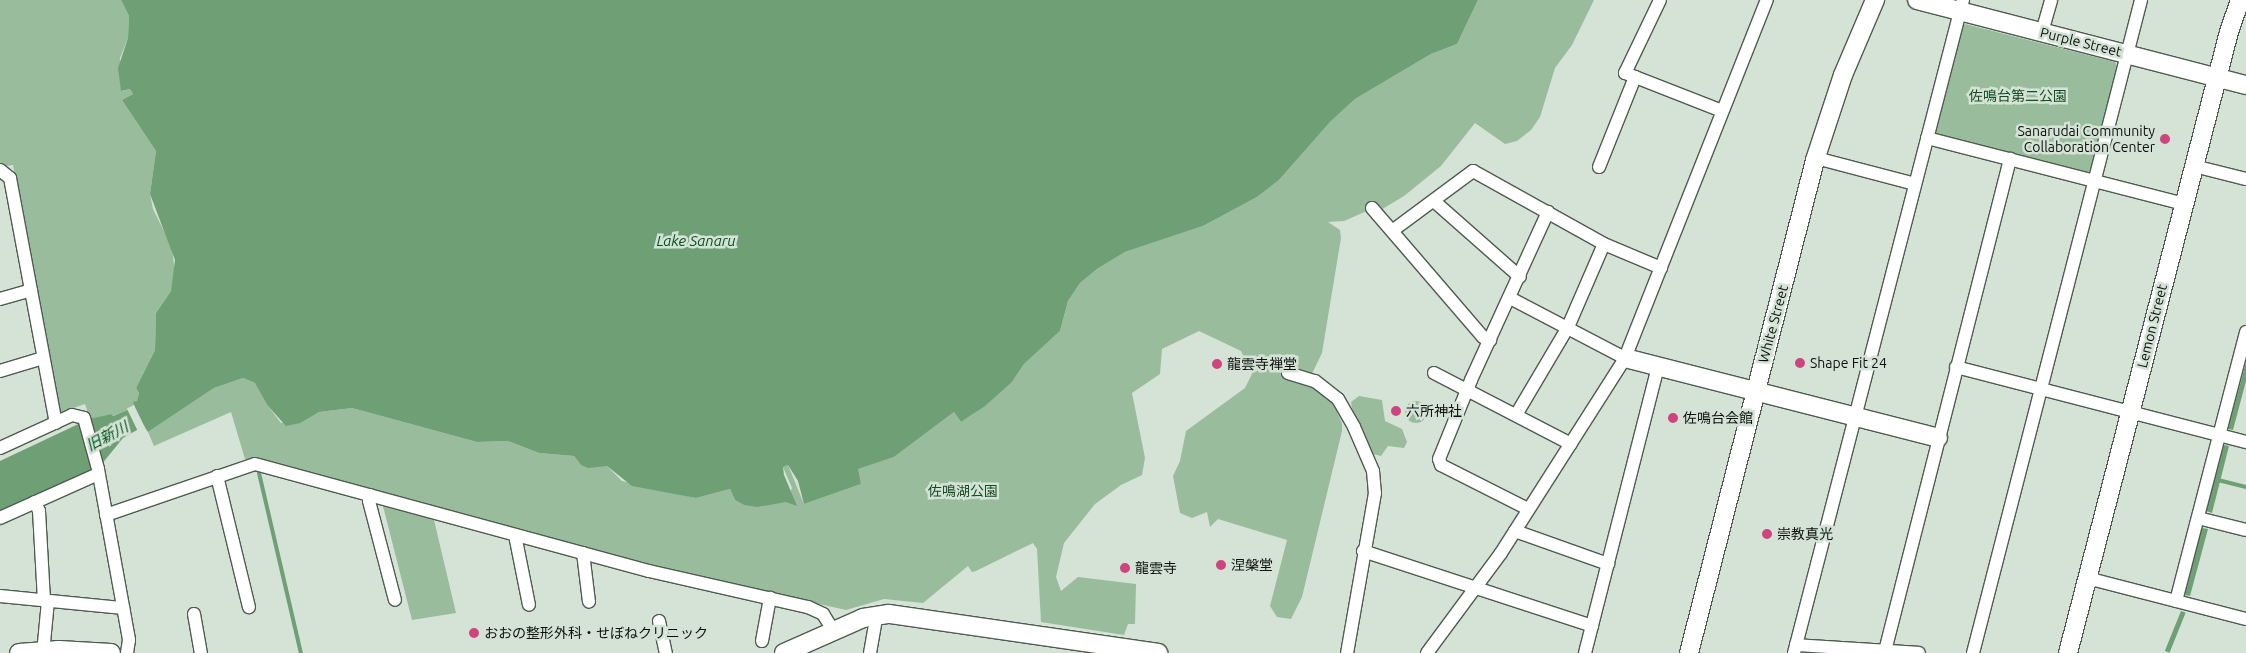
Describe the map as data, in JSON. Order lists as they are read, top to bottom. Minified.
{"streets":{"street":["Purple Street","White Street","Lemon Street"]},"crossings":[["Purple Street","Lemon Street"]],"water":["Lake Sanaru","旧新川"],"parks":["佐鳴台第二公園","佐鳴湖公園"],"places":["Sanarudai Community Collaboration Center","Shape Fit 24","龍雲寺禅堂","六所神社","佐鳴台会館","崇教真光","涅槃堂","龍雲寺","おおの整形外科・せぼねクリニック"]}
